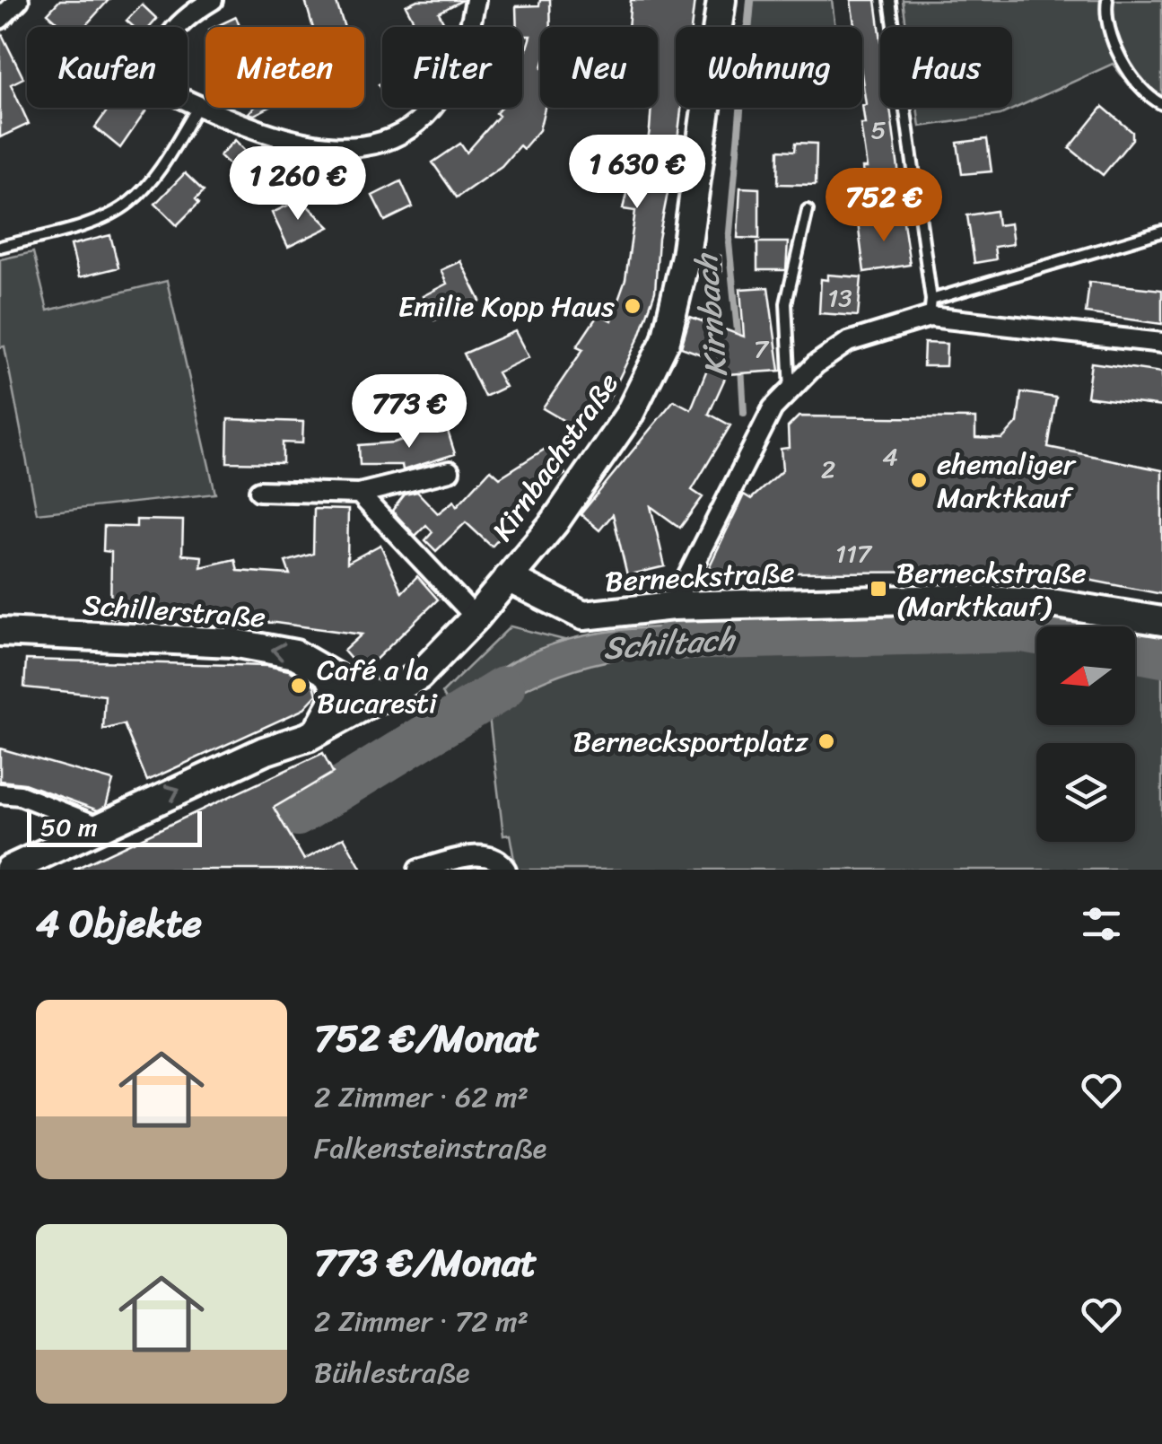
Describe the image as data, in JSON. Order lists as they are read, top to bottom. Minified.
{"streets":{"main road":["Kirnbachstraße","Berneckstraße","Schillerstraße"]},"crossings":[["Kirnbachstraße","Berneckstraße"]],"one_way":["Schillerstraße"],"water":["Kirnbach","Schiltach"],"places":{"other":["Emilie Kopp Haus","ehemaliger Marktkauf","Café a la Bucaresti","Bernecksportplatz"],"transit":["Berneckstraße (Marktkauf)"]},"house_numbers":["5","13","7","4","2","117"],"scale_bar":"50 m","north":"left","page":{"chip":["Kaufen","Mieten","Filter","Neu","Wohnung","Haus"],"price":["1 630 €","1 260 €","752 €","773 €"],"scale":"50 m","heading":"4 Objekte","list":[{"name":"752 €/Monat","note":"2 Zimmer · 62 m² · Falkensteinstraße"},{"name":"773 €/Monat","note":"2 Zimmer · 72 m² · Bühlestraße"}]}}
